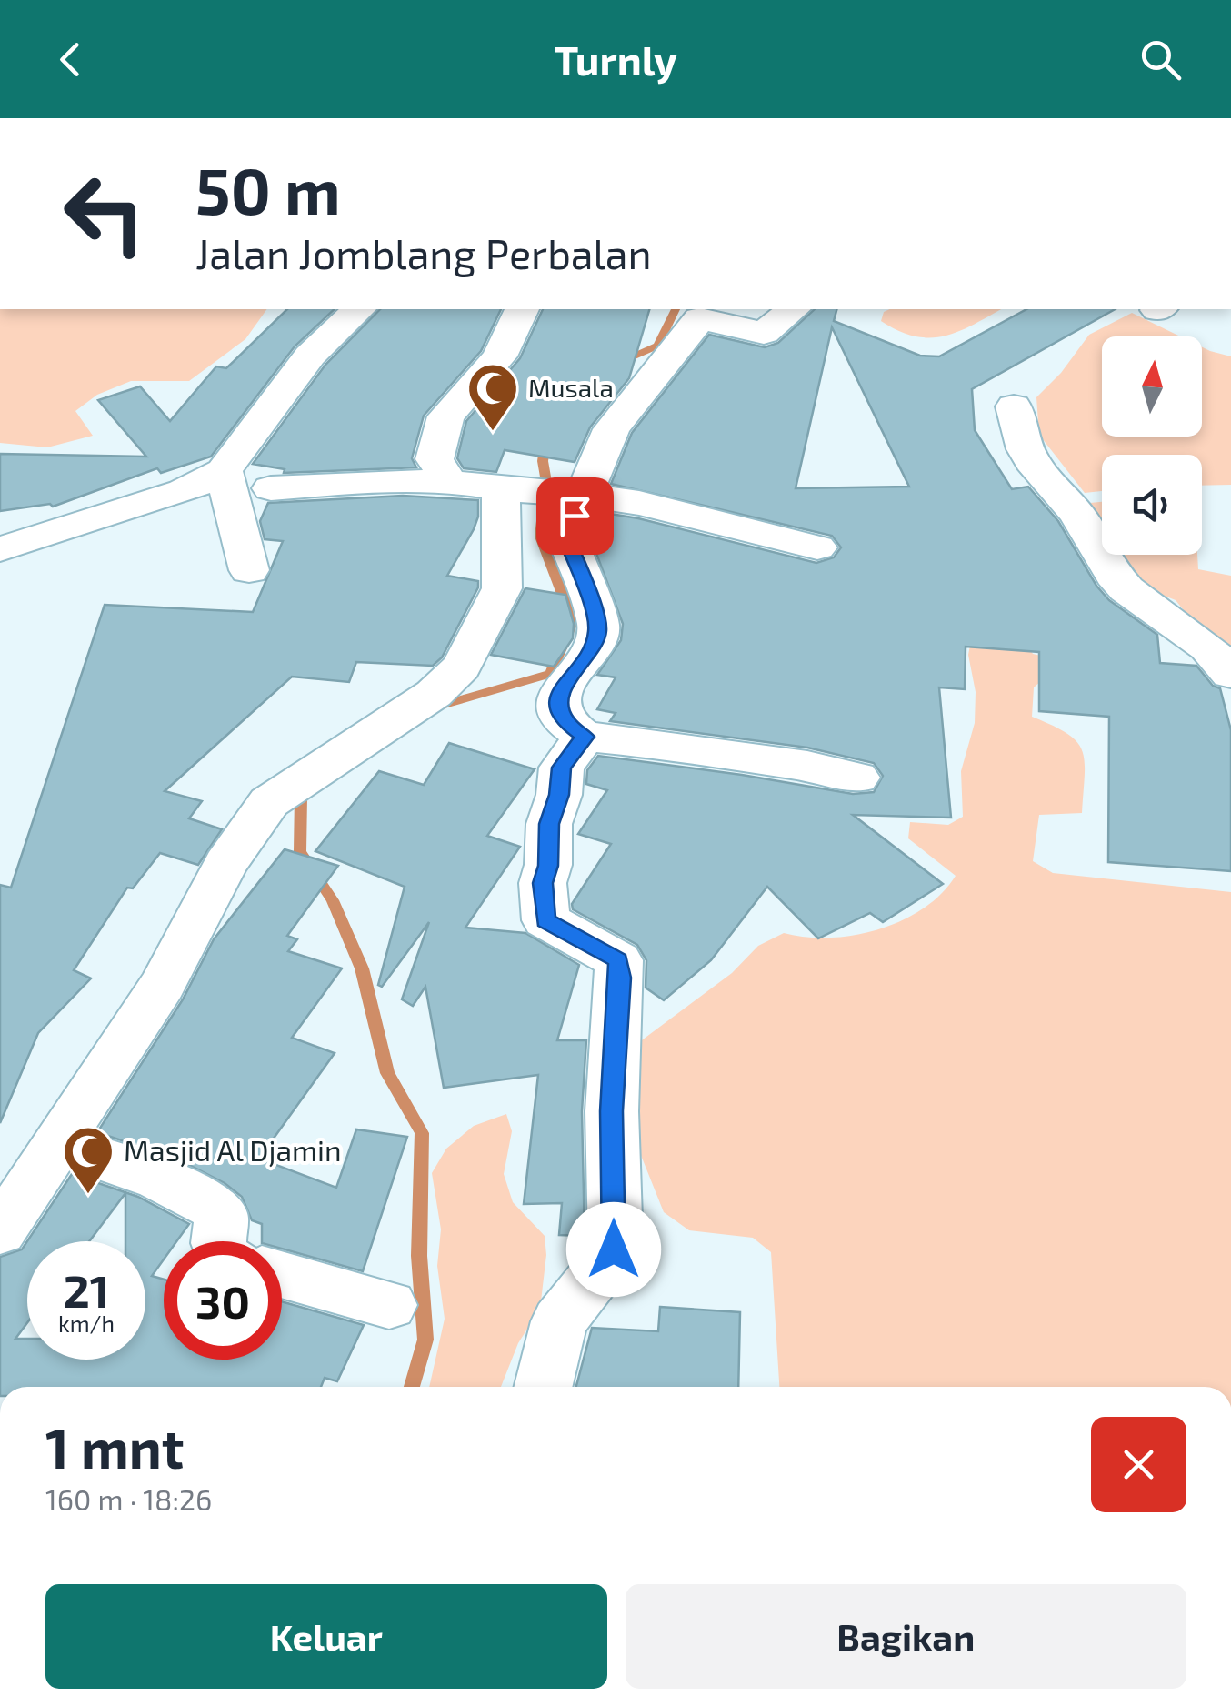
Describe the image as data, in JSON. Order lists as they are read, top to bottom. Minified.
{"places":{"mosque":["Musala","Masjid Al Djamin"]},"north":"top","page":{"header":"Turnly","turn":["50 m","Jalan Jomblang Perbalan"],"speed":"21 km/h","limit":"30","heading":["1 mnt","160 m · 18:26"],"buttons":["Keluar","Bagikan"]}}
